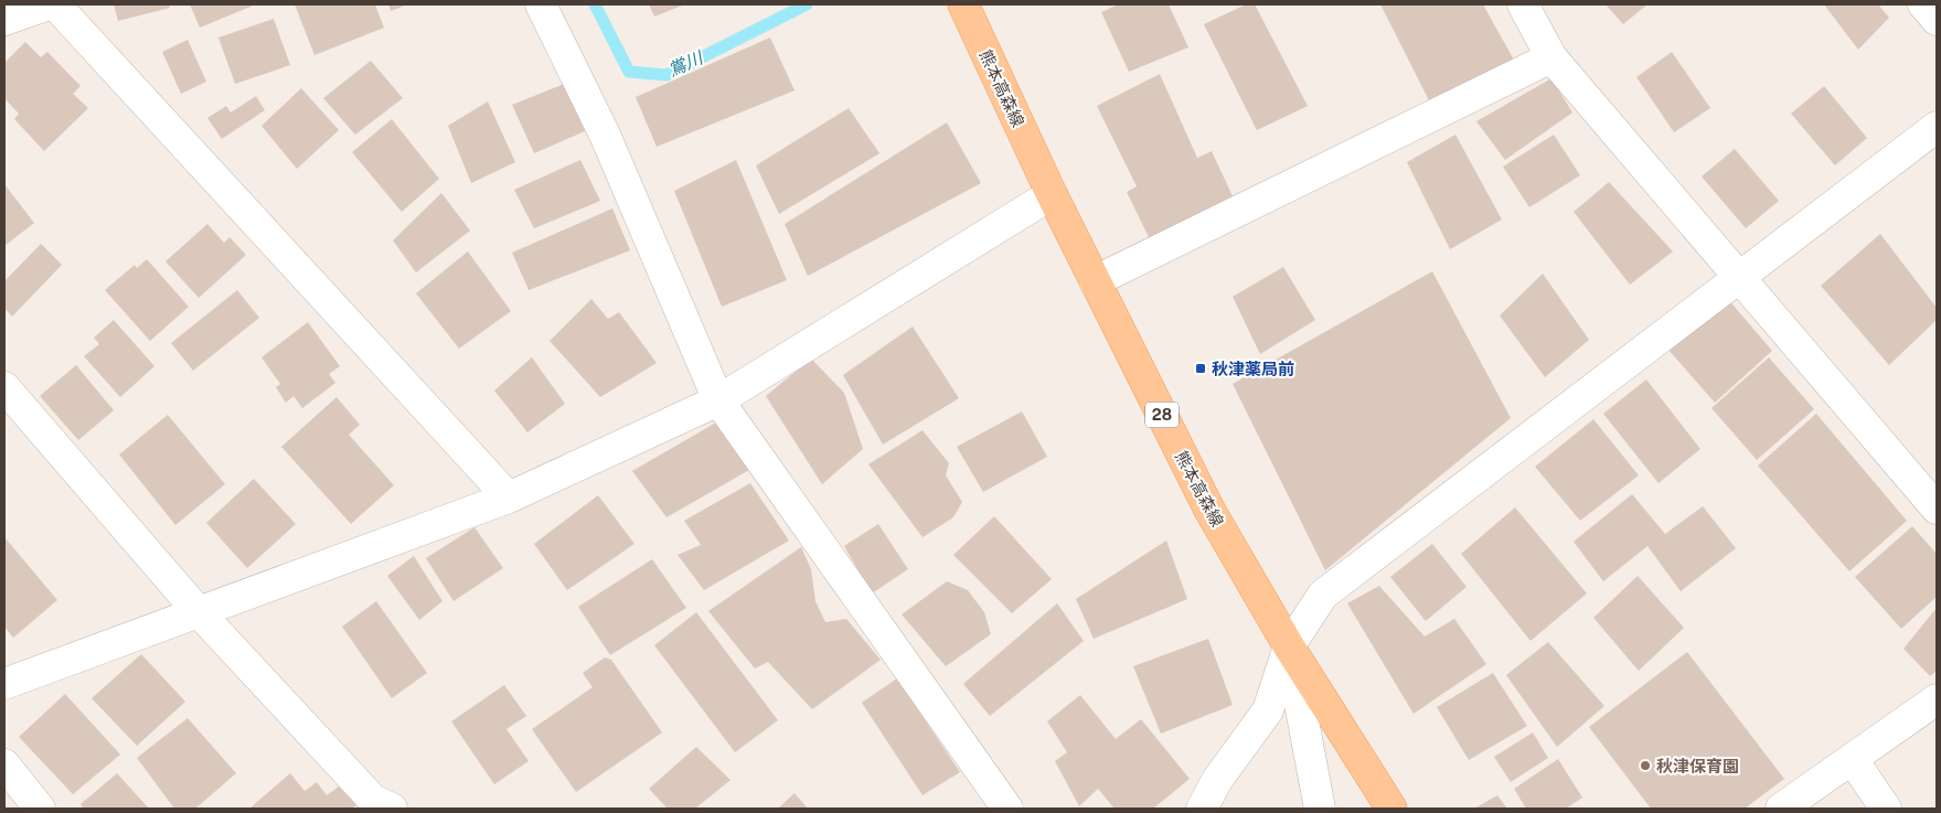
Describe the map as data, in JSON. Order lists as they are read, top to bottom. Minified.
{"streets":{"main road":["熊本高森線","28"]},"water":["鴬川"],"places":{"transit":["秋津薬局前"],"other":["秋津保育園"]}}
